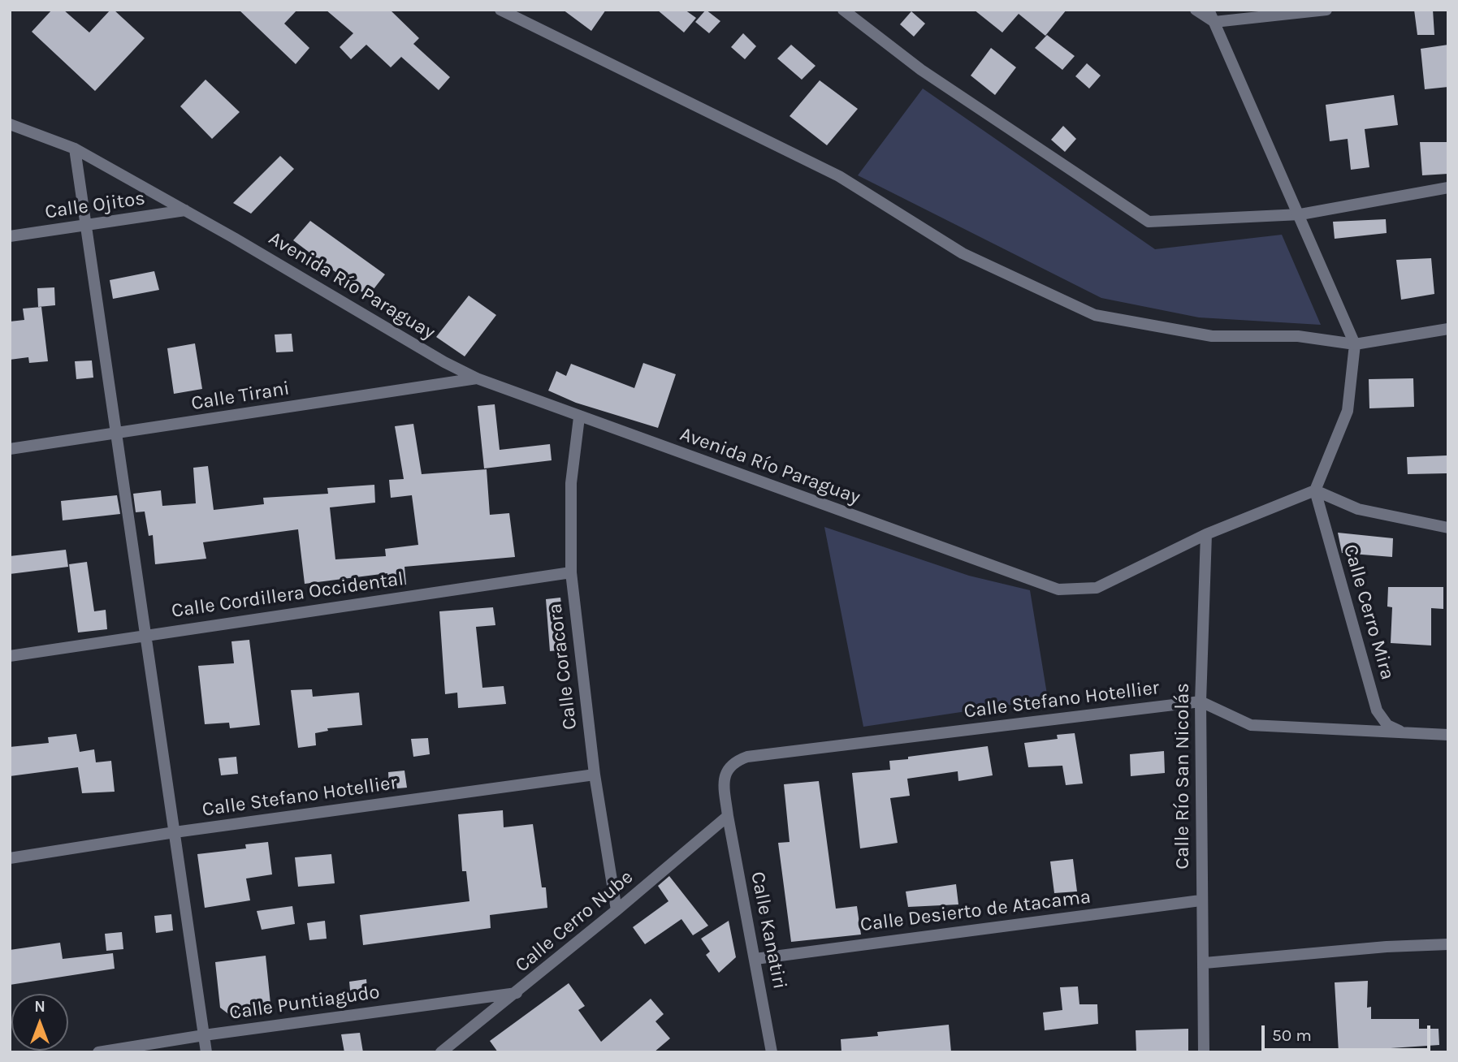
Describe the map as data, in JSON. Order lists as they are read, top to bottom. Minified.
{"streets":{"street":["Calle Ojitos","Avenida Río Paraguay","Calle Tirani","Calle Cordillera Occidental","Calle Cerro Mira","Calle Coracora","Calle Stefano Hotellier","Calle Río San Nicolás","Calle Desierto de Atacama","Calle Cerro Nube","Calle Kanatiri","Calle Puntiagudo"]},"crossings":[["Calle Ojitos","Avenida Río Paraguay"],["Avenida Río Paraguay","Calle Tirani"],["Avenida Río Paraguay","Calle Cerro Mira"],["Avenida Río Paraguay","Calle Coracora"],["Avenida Río Paraguay","Calle Río San Nicolás"],["Calle Cordillera Occidental","Calle Coracora"],["Calle Coracora","Calle Stefano Hotellier"],["Calle Coracora","Calle Cerro Nube"],["Calle Stefano Hotellier","Calle Río San Nicolás"],["Calle Stefano Hotellier","Calle Cerro Nube"],["Calle Stefano Hotellier","Calle Kanatiri"],["Calle Río San Nicolás","Calle Desierto de Atacama"],["Calle Desierto de Atacama","Calle Kanatiri"],["Calle Cerro Nube","Calle Kanatiri"],["Calle Cerro Nube","Calle Puntiagudo"]],"scale_bar":"50 m","north":"top"}
